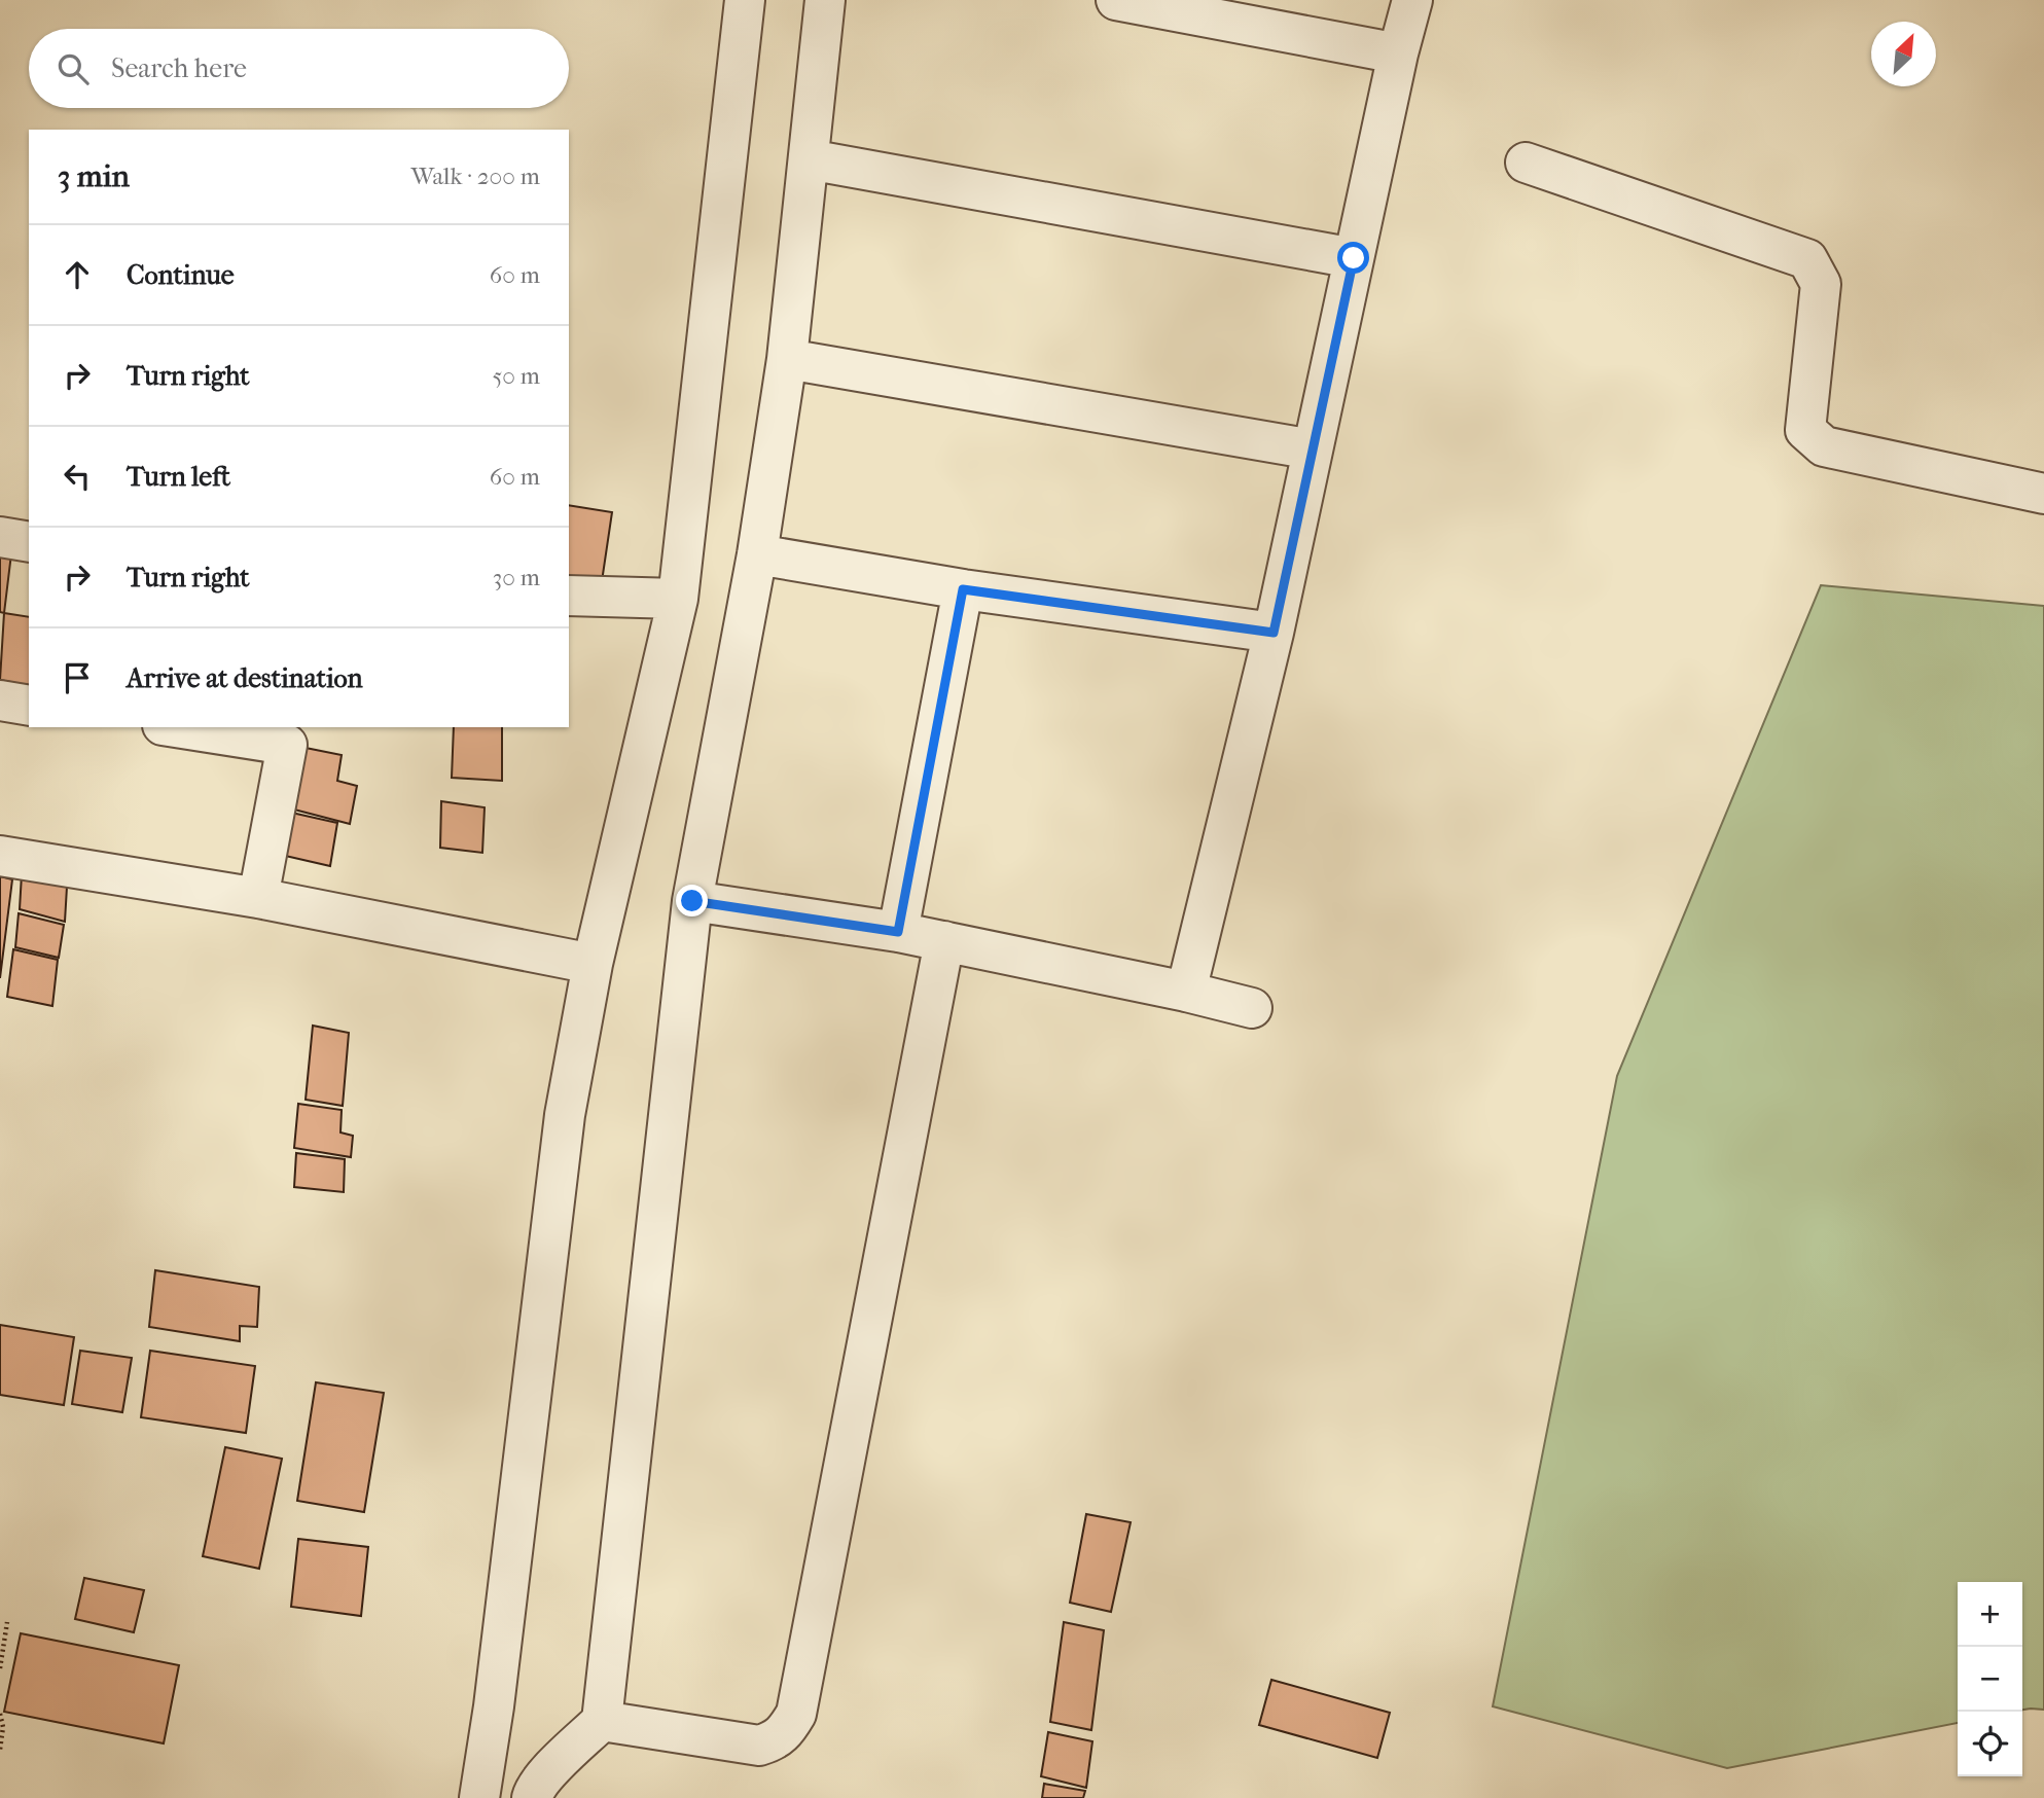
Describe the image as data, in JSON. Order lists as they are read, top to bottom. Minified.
{"north":"top right","page":{"search":"Search here","heading":["3 min","Walk · 200 m"],"list":[["Continue","60 m"],["Turn right","50 m"],["Turn left","60 m"],["Turn right","30 m"],"Arrive at destination"],"map_buttons":["+","−"]}}
